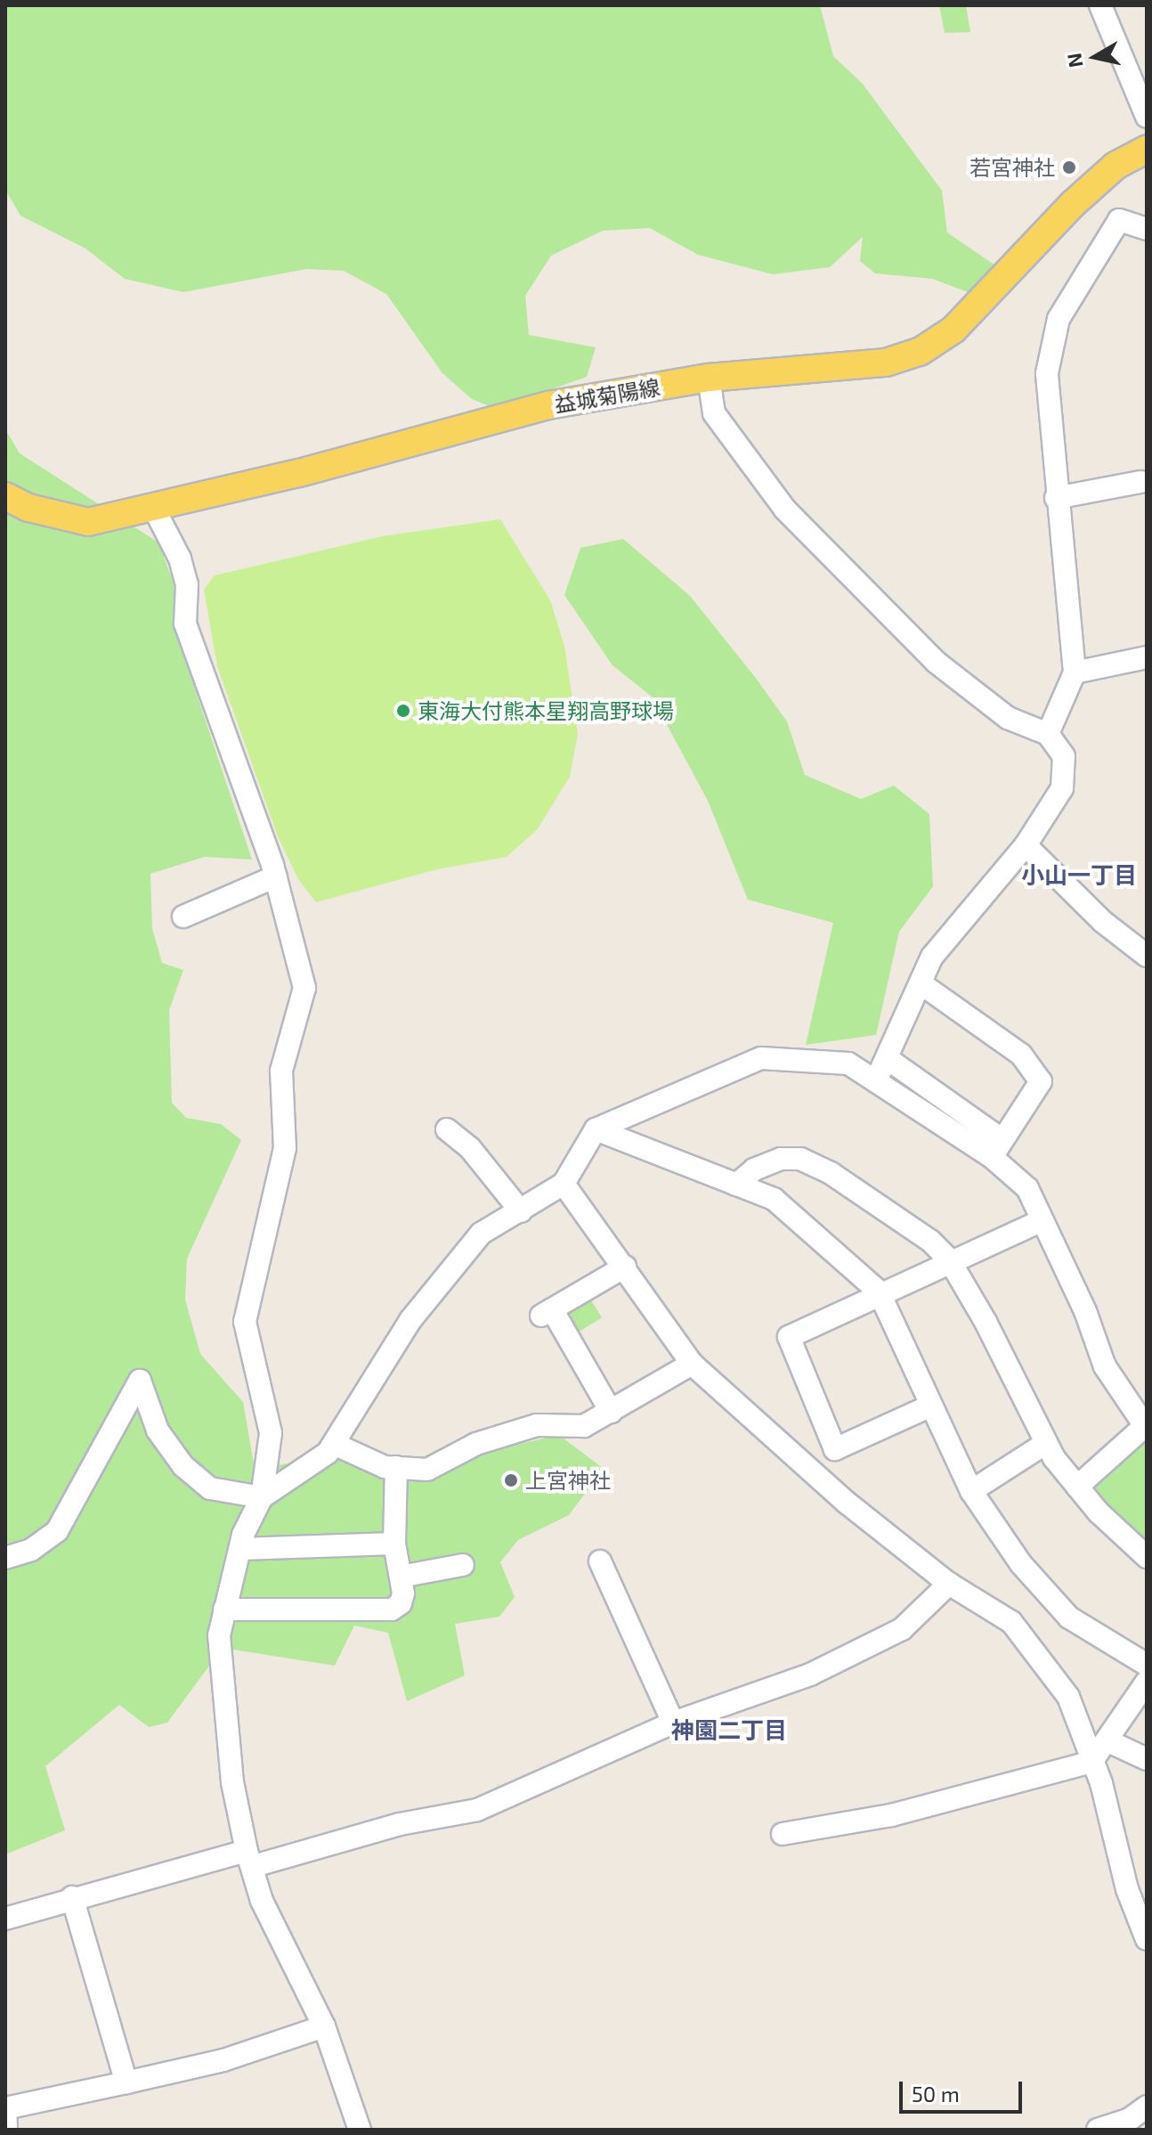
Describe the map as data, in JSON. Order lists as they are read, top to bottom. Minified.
{"streets":{"main road":["益城菊陽線"]},"districts":["小山一丁目","神園二丁目"],"places":["若宮神社","東海大付熊本星翔高野球場","上宮神社"],"scale_bar":"50 m","north":"left"}
